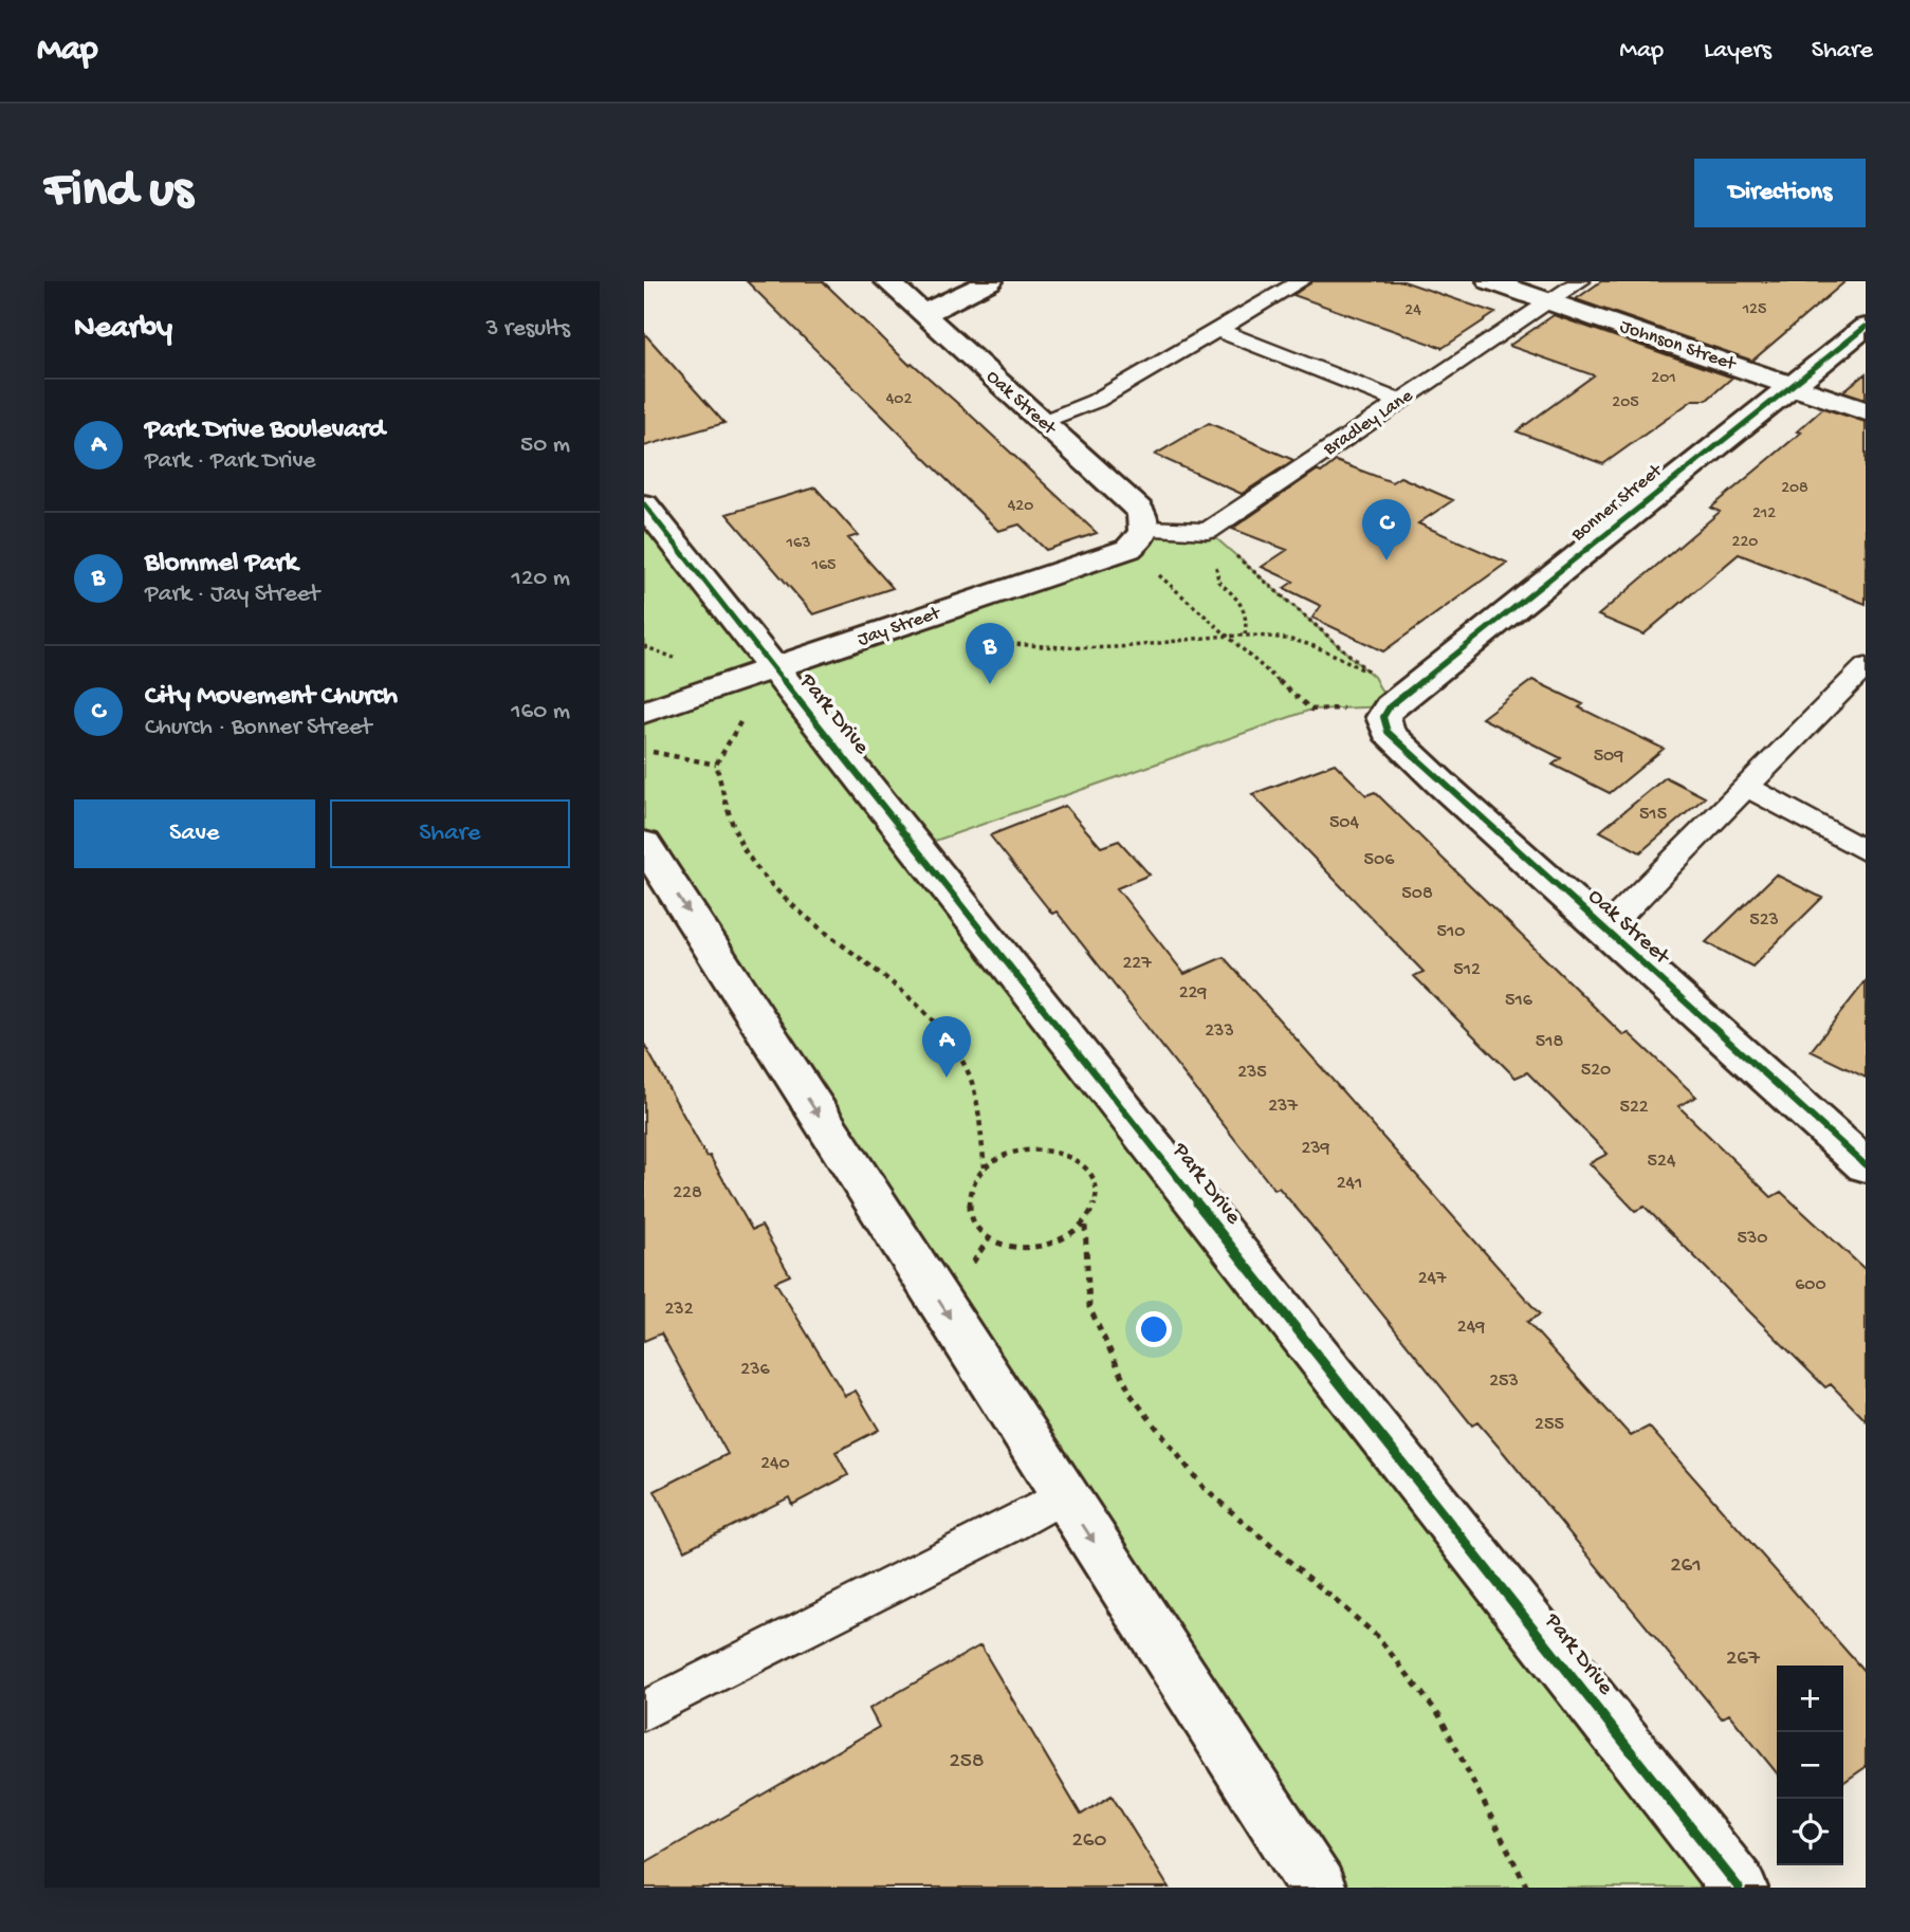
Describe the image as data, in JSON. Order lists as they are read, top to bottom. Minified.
{"streets":{"street":["Johnson Street","Oak Street","Bonner Street","Jay Street","Park Drive"],"lane":["Bradley Lane"]},"crossings":[["Johnson Street","Bradley Lane"],["Johnson Street","Bonner Street"],["Oak Street","Bradley Lane"],["Oak Street","Bonner Street"],["Oak Street","Jay Street"],["Bradley Lane","Jay Street"],["Jay Street","Park Drive"]],"house_numbers":["125","24","201","402","205","208","420","212","220","163","165","509","515","504","506","508","523","510","227","512","229","516","233","518","520","235","237","522","239","524","241","228","530","247","600","232","249","236","253","255","240","261","267","258","260"],"page":{"header":"Map","nav":["Map","Layers","Share"],"buttons":["Directions",["Save","Share"]],"title":"Find us","heading":["Nearby","3 results"],"list":[{"mark":"A","name":"Park Drive Boulevard","note":"Park · Park Drive","value":"50 m"},{"mark":"B","name":"Blommel Park","note":"Park · Jay Street","value":"120 m"},{"mark":"C","name":"City Movement Church","note":"Church · Bonner Street","value":"160 m"}],"pins":["C","B","A"],"map_buttons":["+","−"]}}
